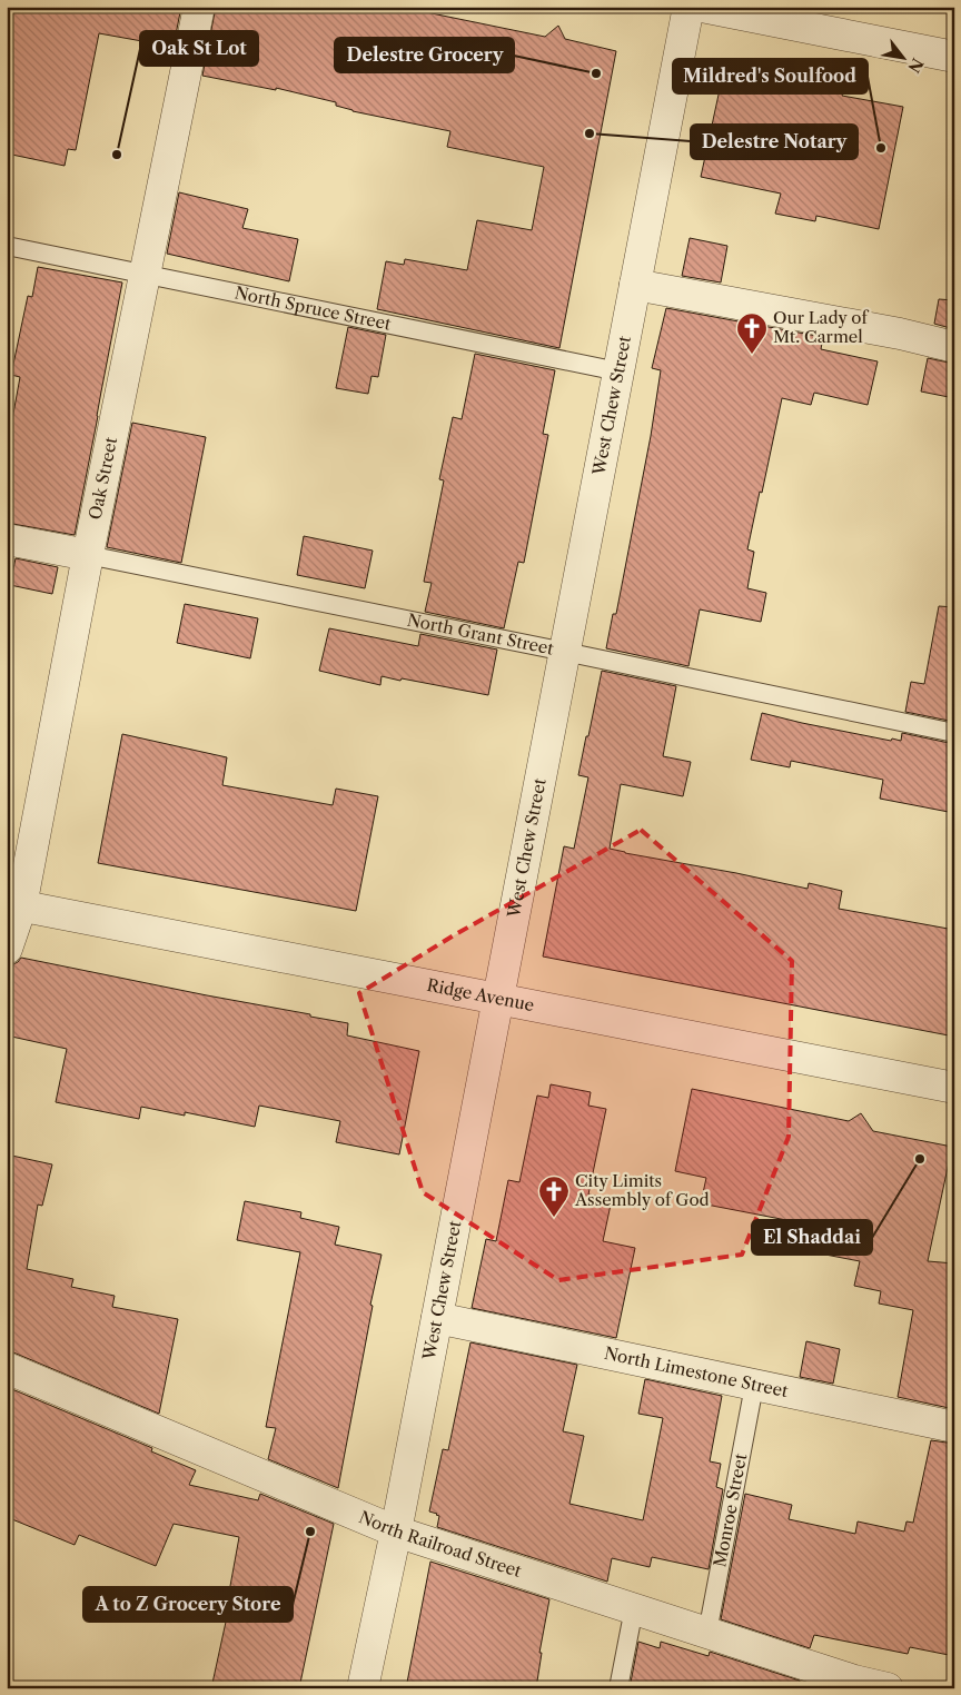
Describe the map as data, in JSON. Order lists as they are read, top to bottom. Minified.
{"streets":{"street":["West Chew Street","Oak Street","North Grant Street","Ridge Avenue","North Limestone Street","North Railroad Street"],"lane":["North Spruce Street","Monroe Street"]},"crossings":[["North Spruce Street","West Chew Street"],["North Spruce Street","Oak Street"],["West Chew Street","North Grant Street"],["West Chew Street","Ridge Avenue"],["West Chew Street","North Limestone Street"],["West Chew Street","North Railroad Street"],["Oak Street","North Grant Street"],["Oak Street","Ridge Avenue"],["North Limestone Street","Monroe Street"],["Monroe Street","North Railroad Street"]],"places":{"other":["Delestre Grocery","Delestre Notary","Mildred's Soulfood","Oak St Lot","El Shaddai","A to Z Grocery Store"],"church":["Our Lady of Mt. Carmel","City Limits Assembly of God"]},"north":"bottom right"}
